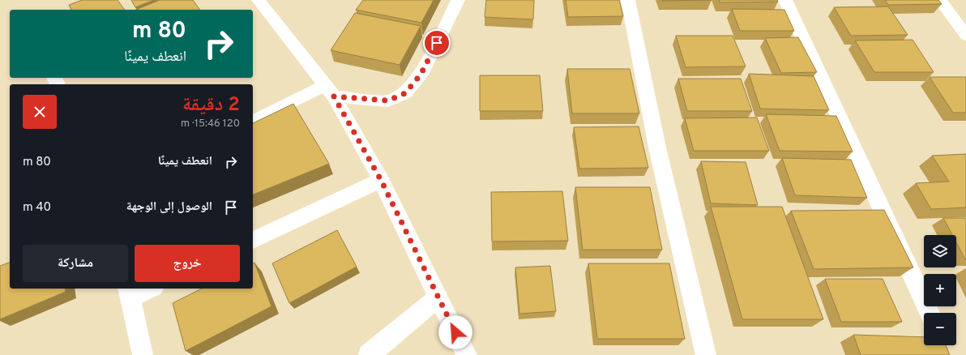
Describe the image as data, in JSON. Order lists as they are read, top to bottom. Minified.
{"page":{"turn":["80 m","انعطف يمينًا"],"heading":["2 دقيقة","120 m · 15:46"],"list":[{"name":"انعطف يمينًا","value":"80 m"},{"name":"الوصول إلى الوجهة","value":"40 m"}],"map_buttons":["+","−"],"buttons":["خروج","مشاركة"]}}
